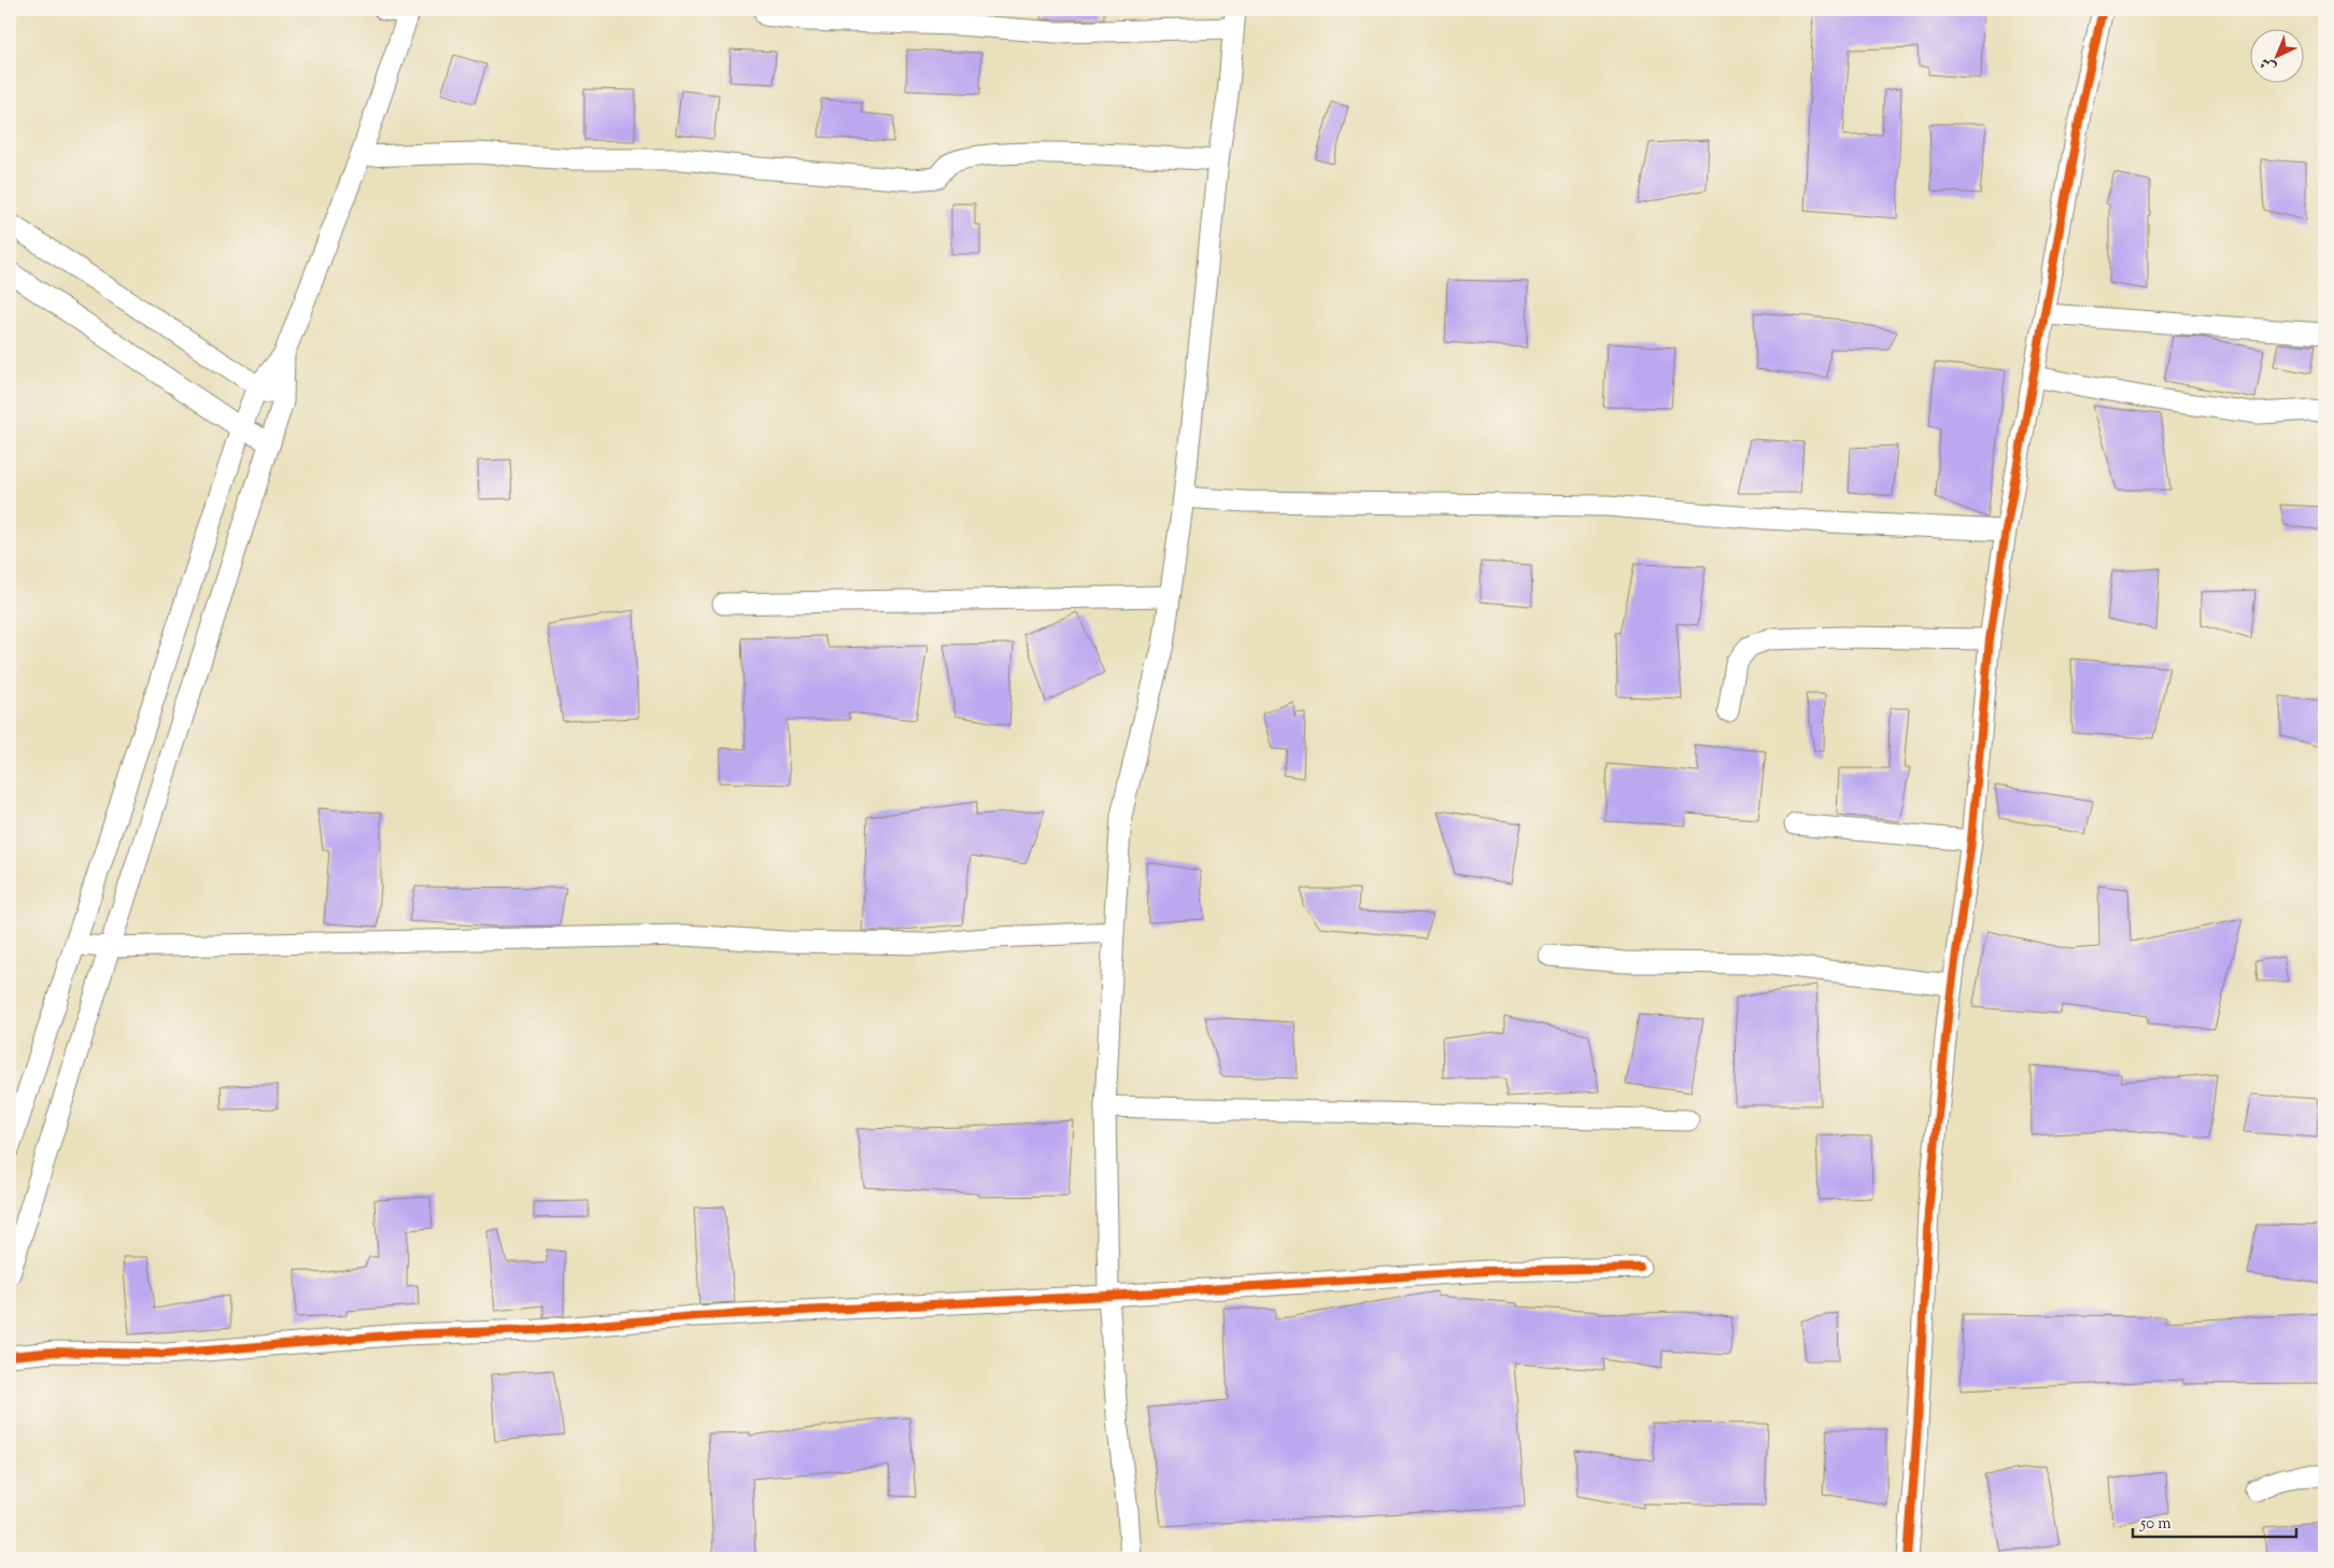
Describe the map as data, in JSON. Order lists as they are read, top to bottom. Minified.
{"scale_bar":"50 m","north":"bottom left"}
